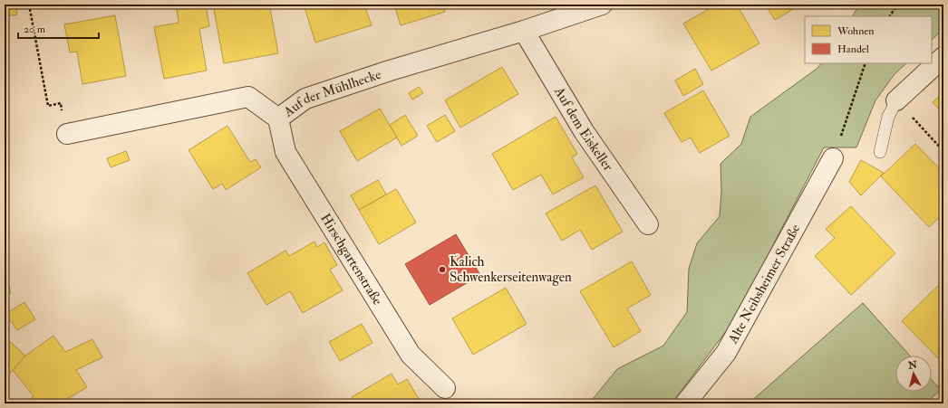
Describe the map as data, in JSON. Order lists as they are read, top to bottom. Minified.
{"streets":{"street":["Auf der Mühlhecke","Auf dem Eiskeller","Hirschgartenstraße","Alte Neibsheimer Straße"]},"crossings":[["Auf der Mühlhecke","Auf dem Eiskeller"],["Auf der Mühlhecke","Hirschgartenstraße"]],"places":["Kalich Schwenkerseitenwagen"],"legend":["Wohnen","Handel"],"scale_bar":"20 m","north":"top"}
